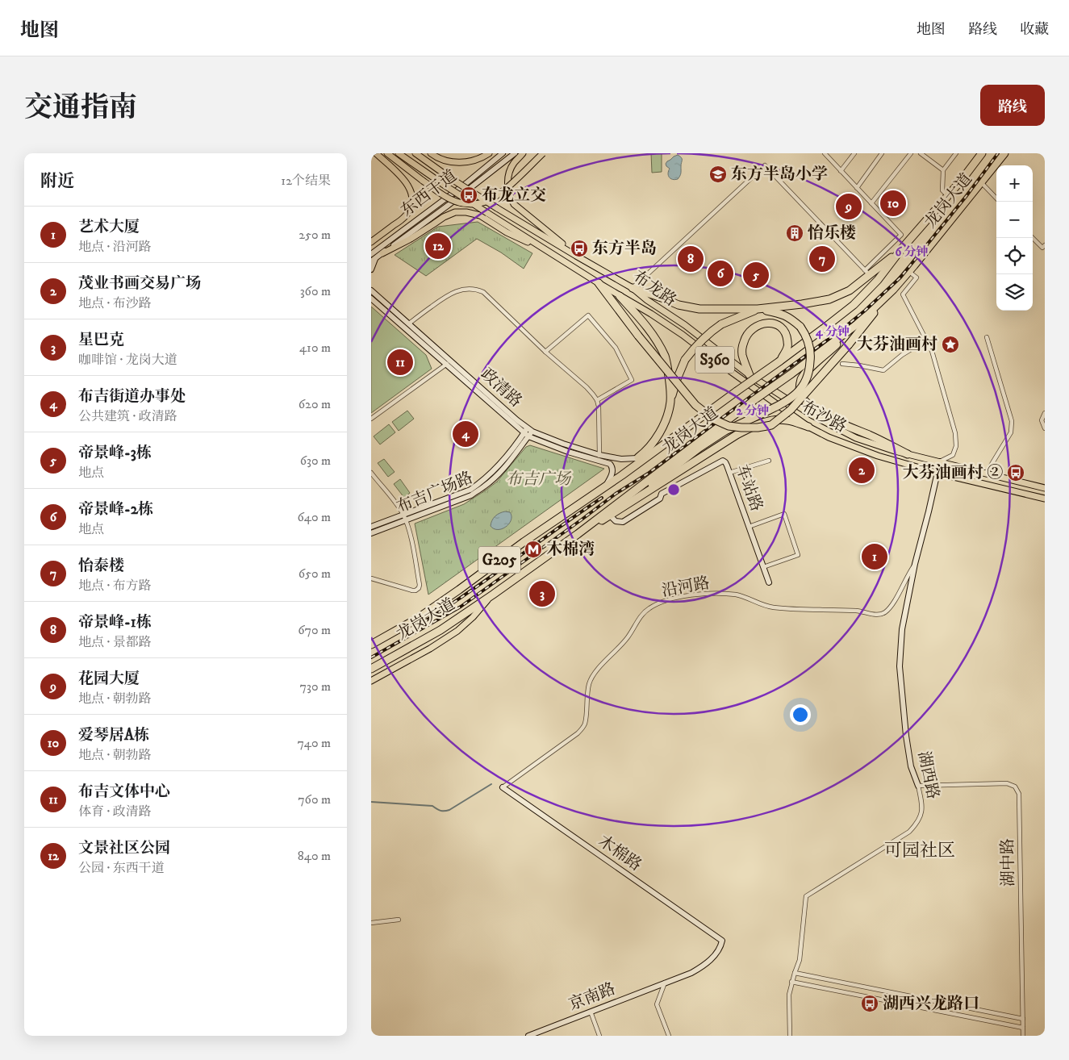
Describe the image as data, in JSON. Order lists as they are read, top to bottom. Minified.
{"streets":{"highway":["龙岗大道","G205"],"main road":["布龙路","S360","布沙路"],"street":["东西干道","政清路","车站路","布吉广场路","沿河路","湖西路","木棉路","湖中路","京南路"]},"crossings":[["龙岗大道","政清路"],["布龙路","布沙路"],["政清路","布吉广场路"],["布沙路","湖西路"],["沿河路","湖西路"],["沿河路","木棉路"],["湖西路","湖中路"],["木棉路","京南路"]],"districts":["可园社区"],"parks":["布吉广场"],"places":{"school or university":["东方半岛小学"],"bus stop":["布龙立交","东方半岛","大芬油画村 ②","湖西兴龙路口"],"building":["怡乐楼"],"place":["大芬油画村"],"metro station":["木棉湾"]},"page":{"header":"地图","nav":["地图","路线","收藏"],"title":"交通指南","buttons":"路线","heading":["附近","12个结果"],"map_buttons":["+","−"],"pins":["10","9","12","7","8","6","5","11","4","2","1","3"],"list":[{"mark":"1","name":"艺术大厦","note":"地点 · 沿河路","value":"250 m"},{"mark":"2","name":"茂业书画交易广场","note":"地点 · 布沙路","value":"360 m"},{"mark":"3","name":"星巴克","note":"咖啡馆 · 龙岗大道","value":"410 m"},{"mark":"4","name":"布吉街道办事处","note":"公共建筑 · 政清路","value":"620 m"},{"mark":"5","name":"帝景峰-3栋","note":"地点","value":"630 m"},{"mark":"6","name":"帝景峰-2栋","note":"地点","value":"640 m"},{"mark":"7","name":"怡泰楼","note":"地点 · 布方路","value":"650 m"},{"mark":"8","name":"帝景峰-1栋","note":"地点 · 景都路","value":"670 m"},{"mark":"9","name":"花园大厦","note":"地点 · 朝勃路","value":"730 m"},{"mark":"10","name":"爱琴居A栋","note":"地点 · 朝勃路","value":"740 m"},{"mark":"11","name":"布吉文体中心","note":"体育 · 政清路","value":"760 m"},{"mark":"12","name":"文景社区公园","note":"公园 · 东西干道","value":"840 m"}]},"rings":["6 分钟","4 分钟","2 分钟"]}
